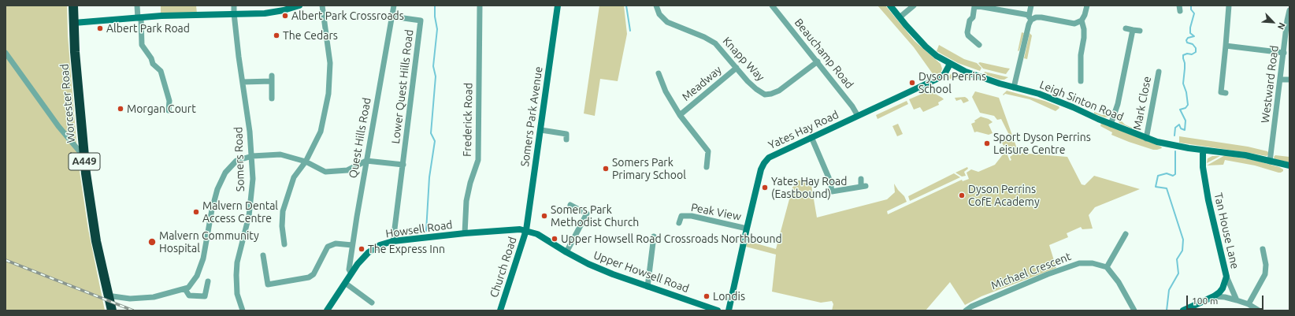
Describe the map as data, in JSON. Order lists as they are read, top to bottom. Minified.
{"streets":{"highway":["Worcester Road","A449"],"street":["Beauchamp Road","Knapp Way","Meadway","Westward Road","Lower Quest Hills Road","Leigh Sinton Road","Mark Close","Somers Park Avenue","Frederick Road","Yates Hay Road","Quest Hills Road","Somers Road","Peak View","Howsell Road","Tan House Lane","Church Road","Michael Crescent","Upper Howsell Road"]},"crossings":[["Beauchamp Road","Knapp Way"],["Beauchamp Road","Yates Hay Road"],["Knapp Way","Meadway"],["Westward Road","Leigh Sinton Road"],["Lower Quest Hills Road","Quest Hills Road"],["Lower Quest Hills Road","Howsell Road"],["Leigh Sinton Road","Mark Close"],["Leigh Sinton Road","Yates Hay Road"],["Leigh Sinton Road","Tan House Lane"],["Somers Park Avenue","Howsell Road"],["Somers Park Avenue","Church Road"],["Somers Park Avenue","Upper Howsell Road"],["Frederick Road","Howsell Road"],["Yates Hay Road","Peak View"],["Quest Hills Road","Howsell Road"],["Howsell Road","Church Road"],["Howsell Road","Upper Howsell Road"],["Church Road","Upper Howsell Road"]],"places":["Albert Park Crossroads","Albert Park Road","The Cedars","Dyson Perrins School","Morgan Court","Sport Dyson Perrins Leisure Centre","Somers Park Primary School","Yates Hay Road (Eastbound)","Dyson Perrins CofE Academy","Malvern Dental Access Centre","Somers Park Methodist Church","Upper Howsell Road Crossroads Northbound","Malvern Community Hospital","The Express Inn","Londis"],"scale_bar":"100 m","north":"bottom right"}
